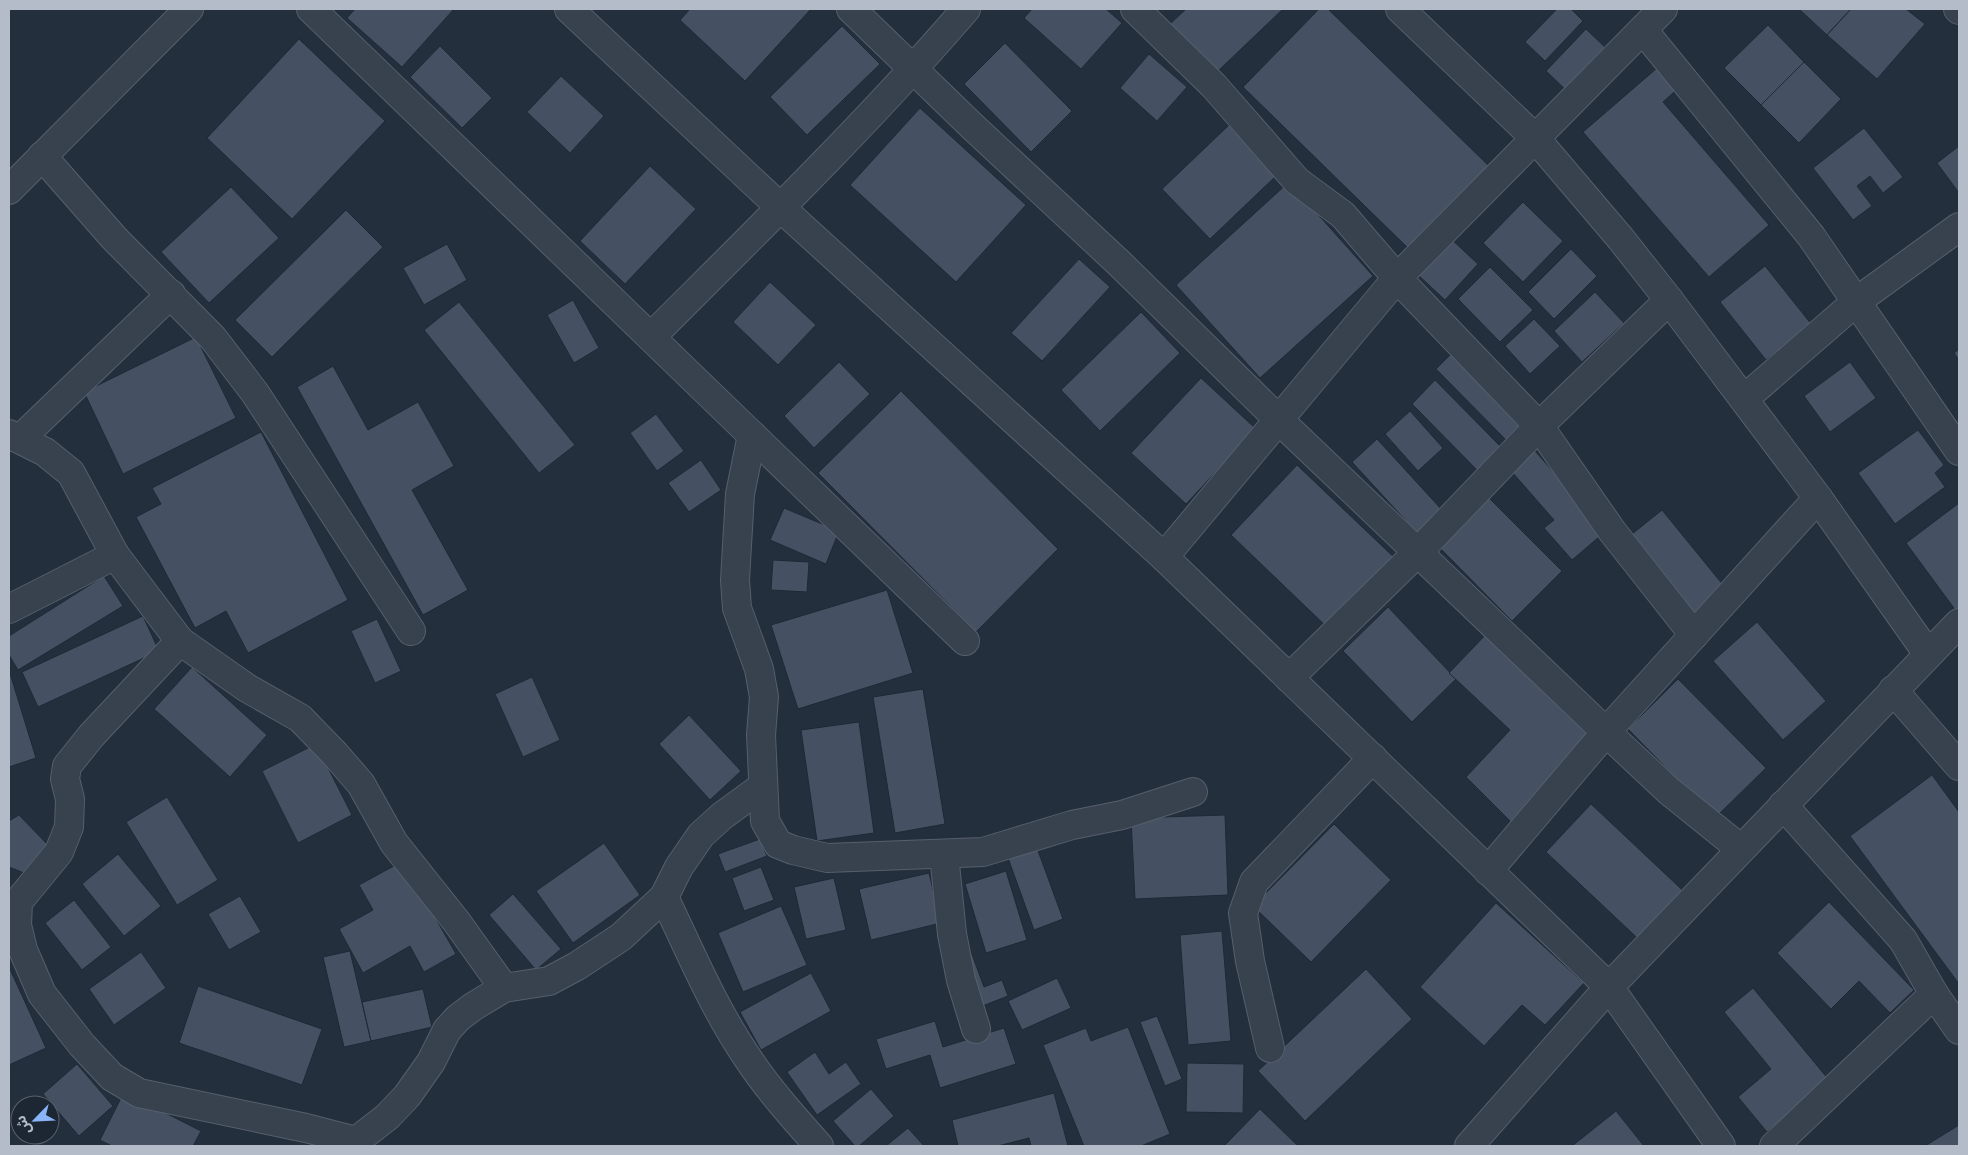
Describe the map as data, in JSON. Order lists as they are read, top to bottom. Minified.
{"north":"bottom left"}
